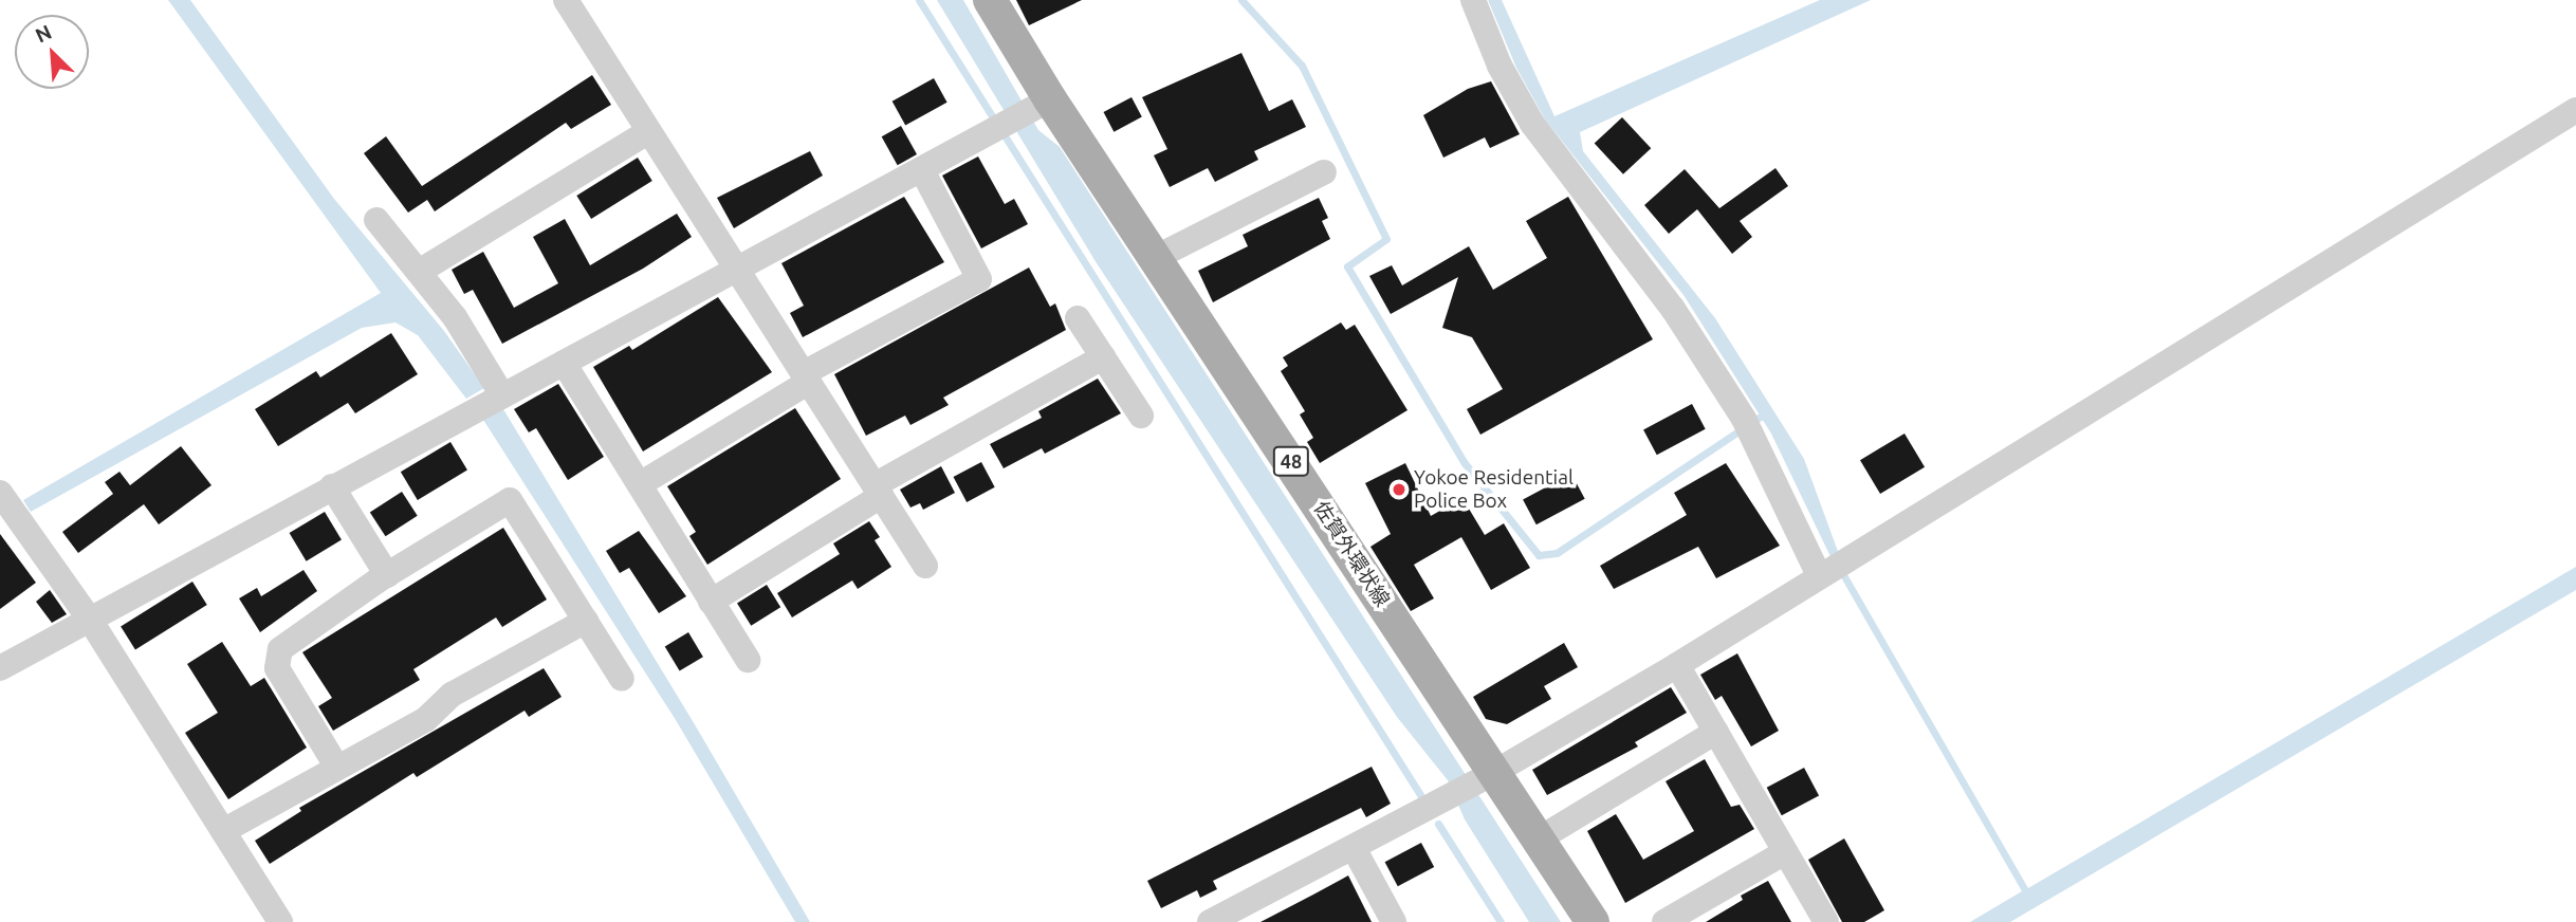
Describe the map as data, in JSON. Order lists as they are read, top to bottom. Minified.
{"streets":{"main road":["48","佐賀外環状線"]},"places":["Yokoe Residential Police Box"],"north":"top left"}
